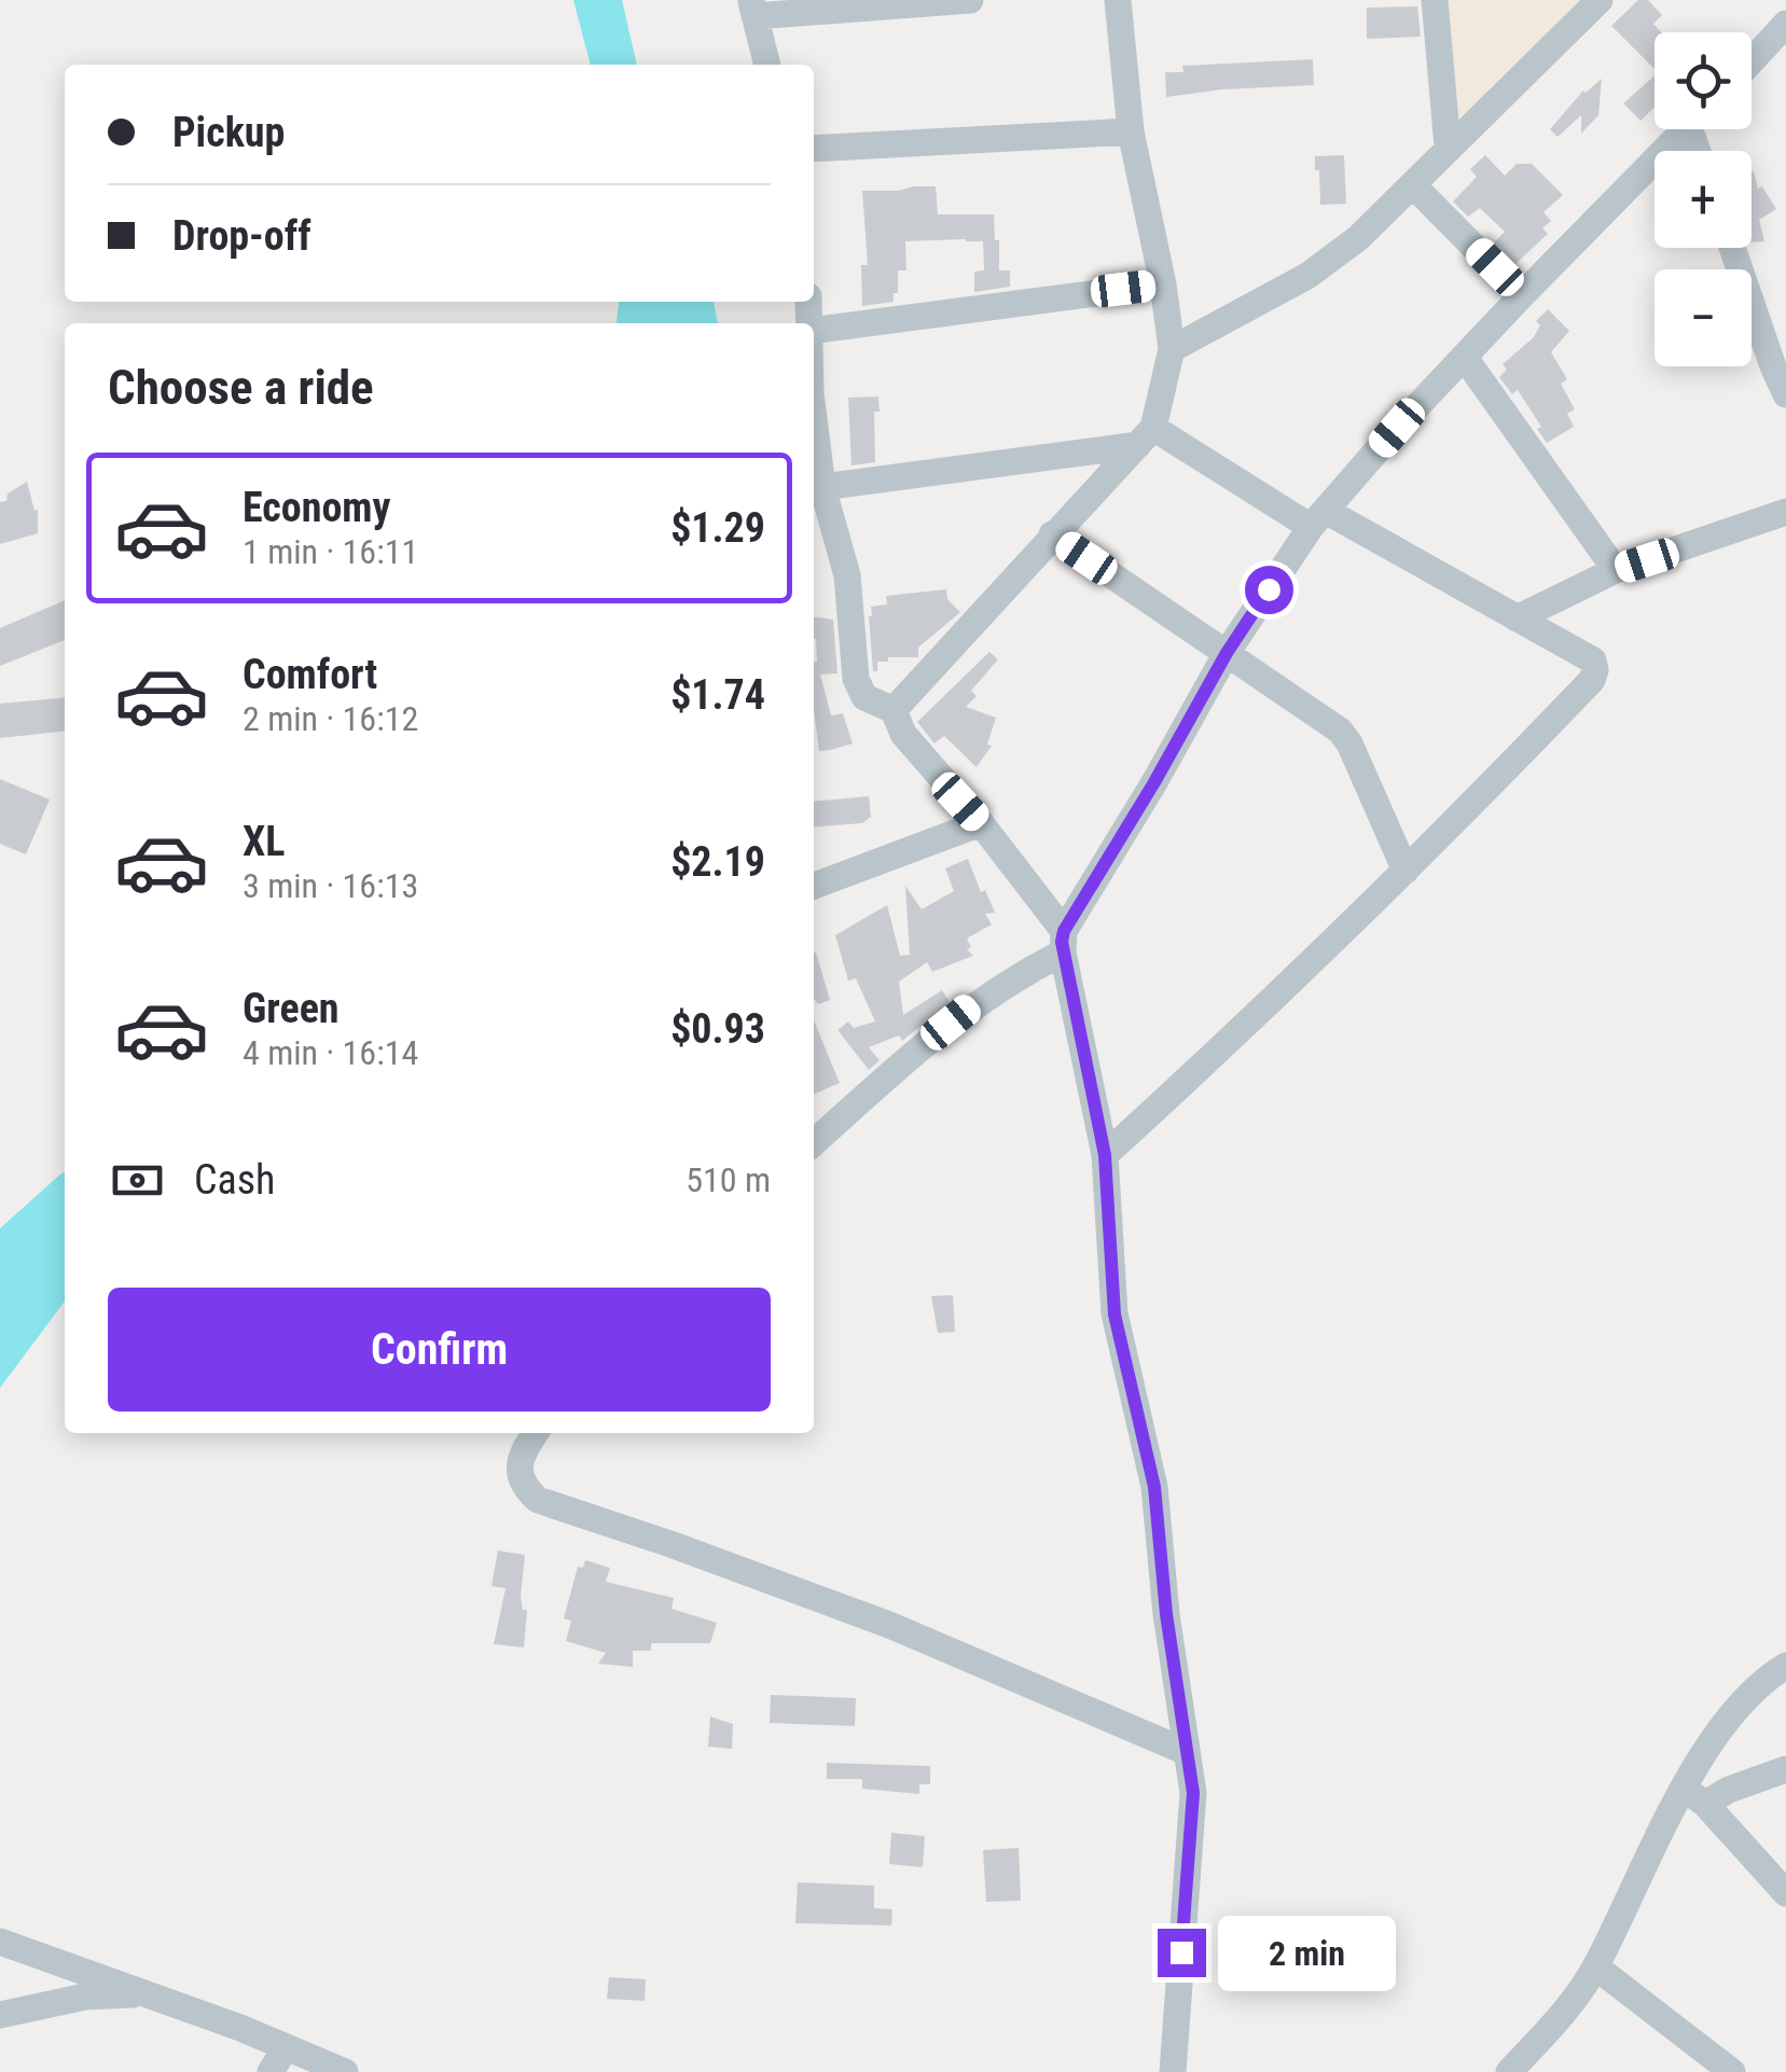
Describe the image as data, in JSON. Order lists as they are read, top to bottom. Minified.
{"page":{"map_buttons":["+","−"],"banner":["Pickup","Drop-off"],"heading":"Choose a ride","list":[{"name":"Economy","note":"1 min · 16:11","value":"$1.29"},{"name":"Comfort","note":"2 min · 16:12","value":"$1.74"},{"name":"XL","note":"3 min · 16:13","value":"$2.19"},{"name":"Green","note":"4 min · 16:14","value":"$0.93"}],"pay":["Cash","510 m"],"buttons":"Confirm","bubble":"2 min"}}
